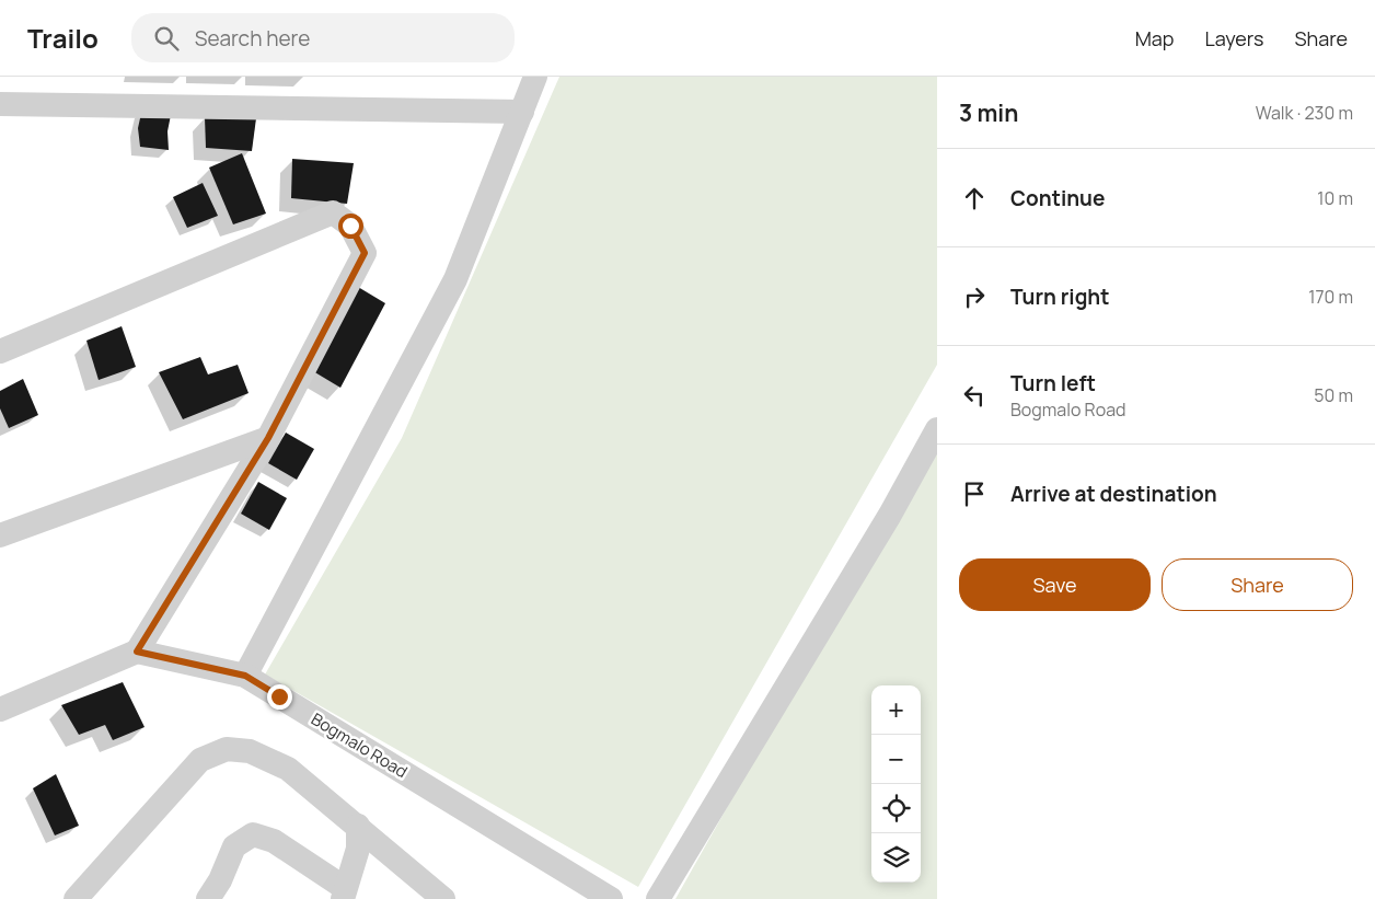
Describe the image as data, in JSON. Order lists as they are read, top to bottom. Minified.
{"streets":{"street":["Bogmalo Road"]},"page":{"header":"Trailo","search":"Search here","nav":["Map","Layers","Share"],"heading":["3 min","Walk · 230 m"],"list":[["Continue","10 m"],["Turn right","170 m"],["Turn left","Bogmalo Road","50 m"],"Arrive at destination"],"buttons":["Save","Share"],"map_buttons":["+","−"]}}
